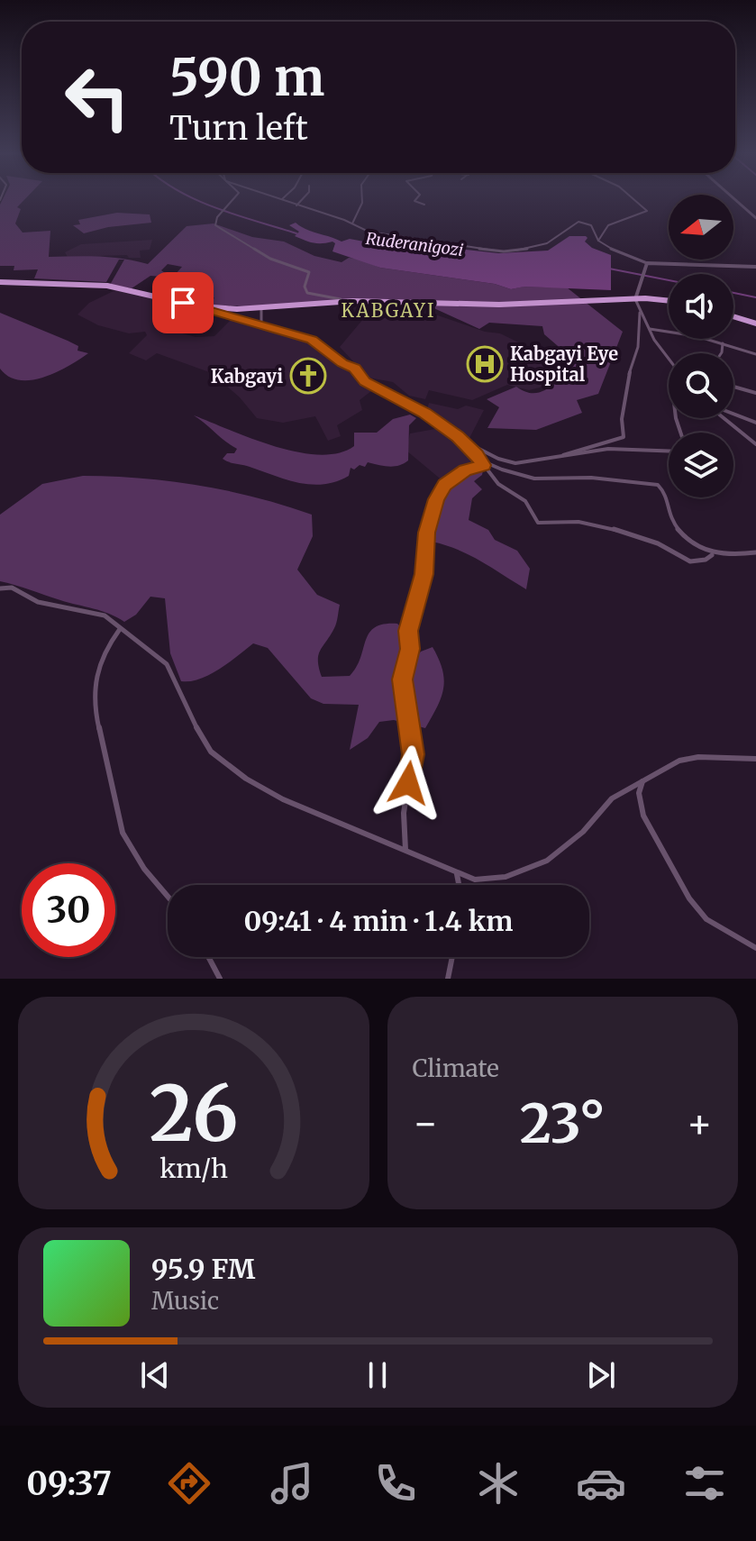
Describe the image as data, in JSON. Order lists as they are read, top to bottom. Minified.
{"districts":["KABGAYI"],"water":["Ruderanigozi"],"places":{"hospital":["Kabgayi Eye Hospital"],"church":["Kabgayi"]},"north":"left","page":{"turn":["590 m","Turn left"],"limit":"30","trip":"09:41 · 4 min · 1.4 km","tile":"Climate","heat":["−","23°","+"],"song":["95.9 FM","Music"],"tabs":"09:37","gauge":["26","km/h"]}}
